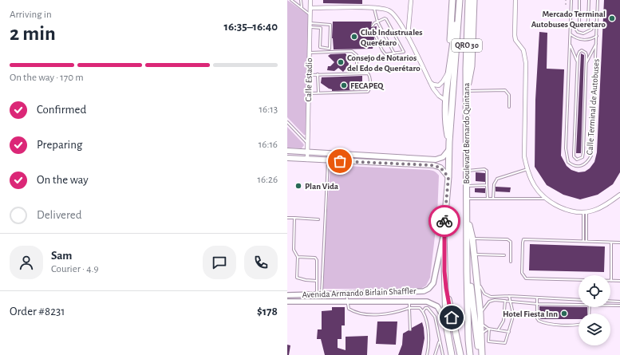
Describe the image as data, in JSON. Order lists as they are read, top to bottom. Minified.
{"streets":{"highway":["QRO 30","Boulevard Bernardo Quintana"],"street":["Calle Estadio","Avenida Armando Birlain Shaffler"],"lane":["Calle Terminal de Autobuses"]},"crossings":[["Boulevard Bernardo Quintana","Avenida Armando Birlain Shaffler"]],"places":["Mercado Terminal Autobuses Queretaro","Club Industruales Querétaro","Consejo de Notarios del Edo de Querétaro","FECAPEQ","Plan Vida","Hotel Fiesta Inn"],"page":{"heading":["2 min","Arriving in","16:35–16:40"],"panel":["Sam","Courier · 4.9","Order #8231","$178"],"bar":"On the way · 170 m","list":[["Confirmed","16:13"],["Preparing","16:16"],["On the way","16:26"],"Delivered"]}}
